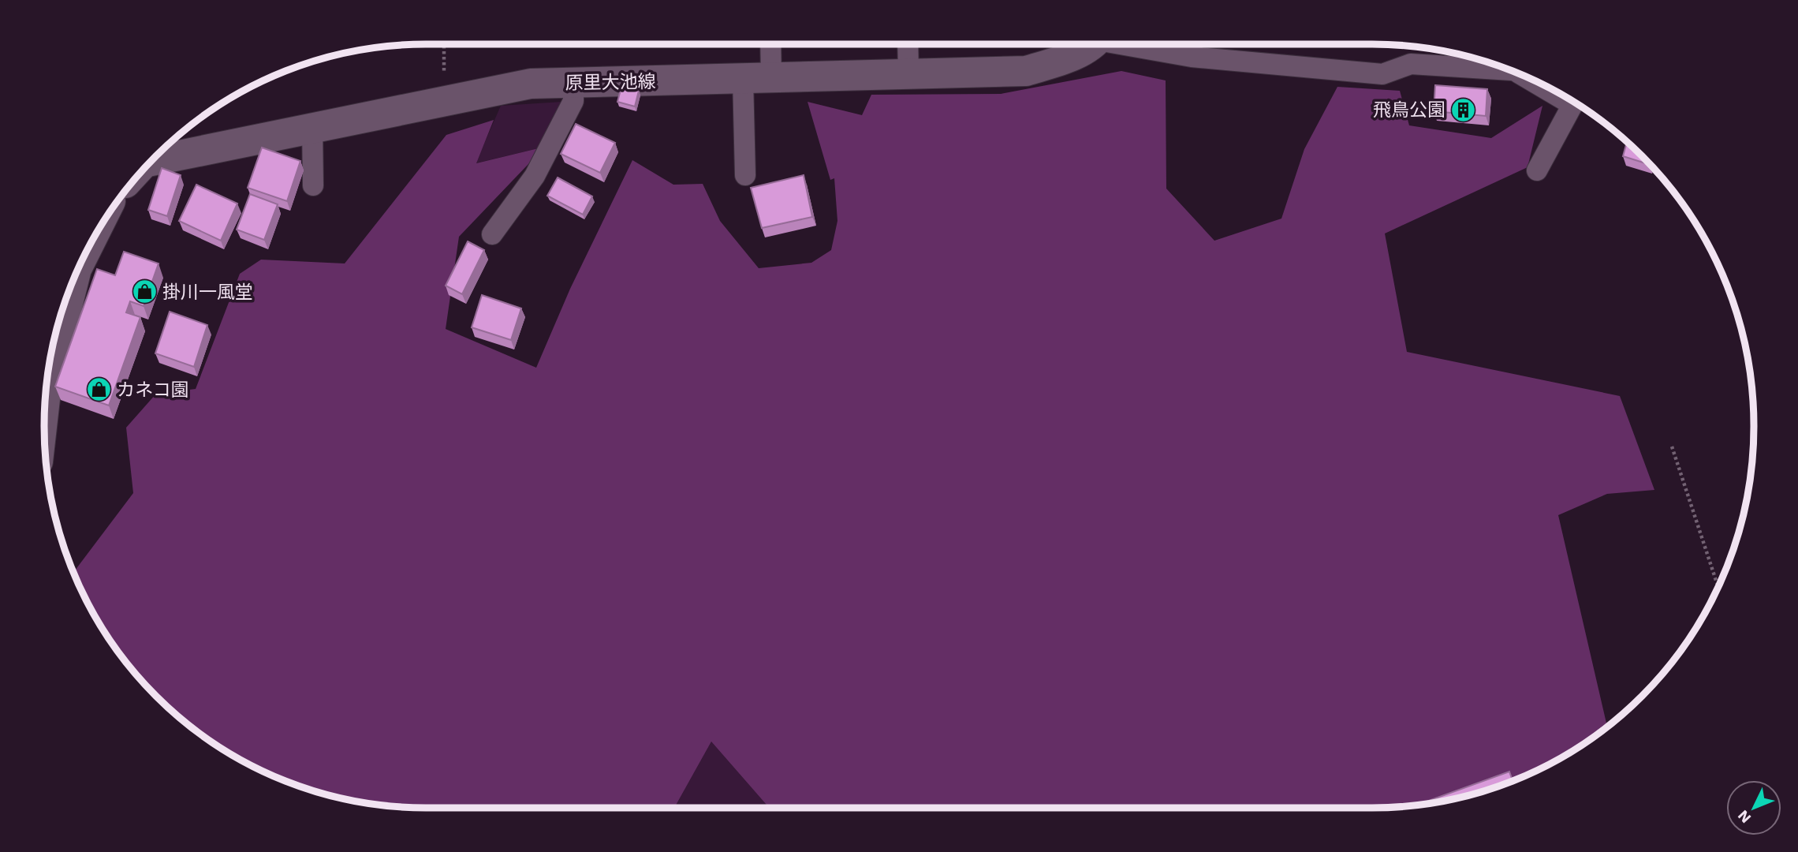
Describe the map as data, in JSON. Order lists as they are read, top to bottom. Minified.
{"streets":{"main road":["原里大池線"]},"places":{"building":["飛鳥公園"],"shop":["掛川一風堂","カネコ園"]},"north":"bottom left"}
